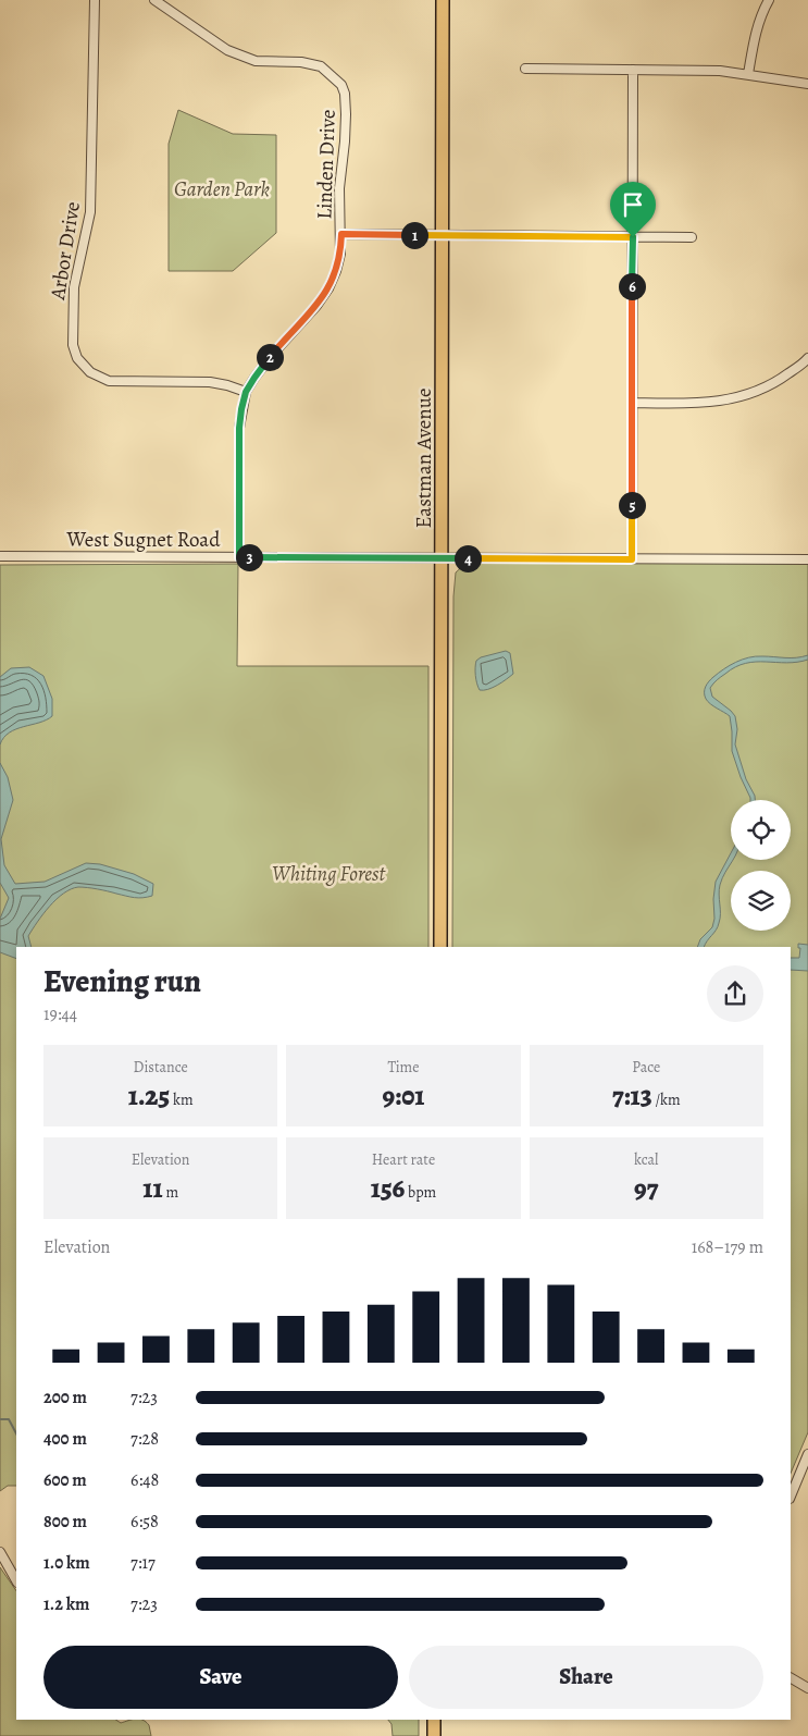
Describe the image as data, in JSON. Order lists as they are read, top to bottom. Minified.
{"streets":{"main road":["Eastman Avenue"],"street":["Linden Drive","Arbor Drive","West Sugnet Road"]},"crossings":[["Linden Drive","Arbor Drive"],["Linden Drive","West Sugnet Road"],["Eastman Avenue","West Sugnet Road"]],"parks":["Garden Park","Whiting Forest"],"page":{"pins":["1","6","2","5","3","4"],"heading":["Evening run","19:44"],"stats":[["Distance","1.25 km"],["Time","9:01"],["Pace","7:13 /km"],["Elevation","11 m"],["Heart rate","156 bpm"],["kcal","97"]],"chart":["Elevation","168–179 m"],"list":[{"name":"200 m","note":"7:23"},{"name":"400 m","note":"7:28"},{"name":"600 m","note":"6:48"},{"name":"800 m","note":"6:58"},{"name":"1.0 km","note":"7:17"},{"name":"1.2 km","note":"7:23"}],"buttons":["Save","Share"]}}
